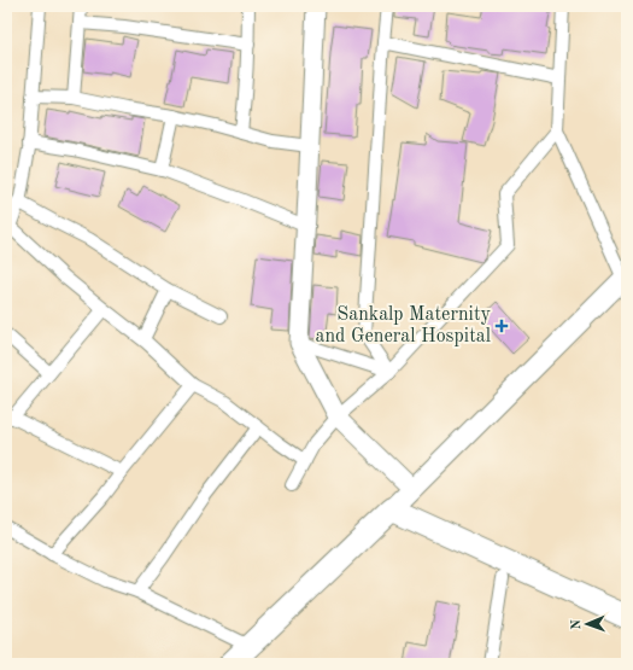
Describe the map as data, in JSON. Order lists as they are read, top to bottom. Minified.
{"places":{"health":["Sankalp Maternity and General Hospital"]},"north":"left"}
